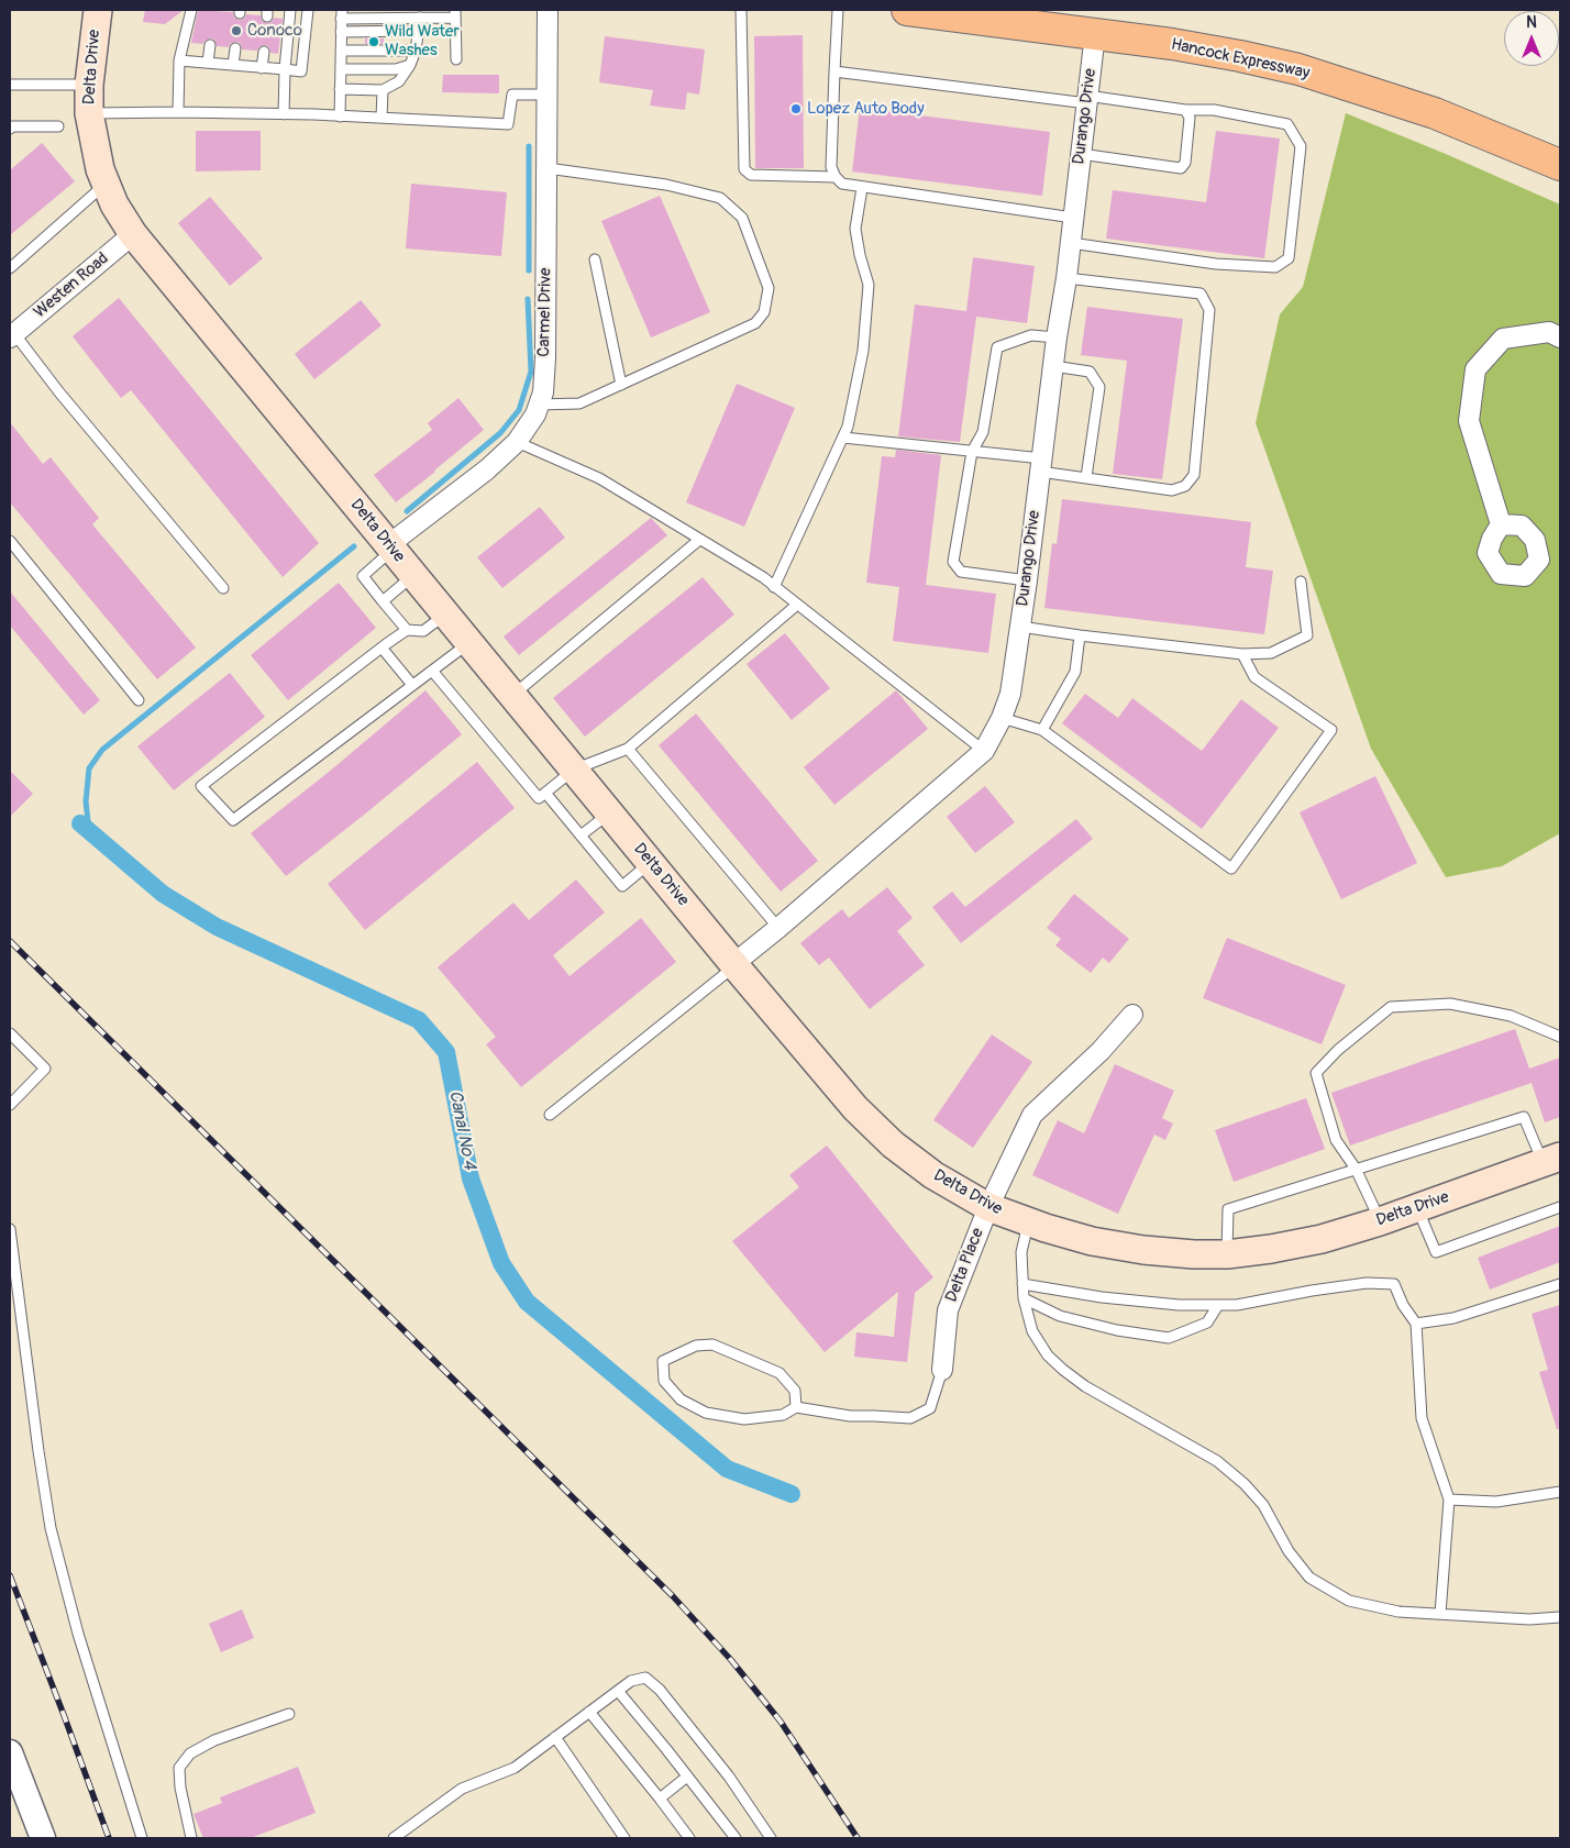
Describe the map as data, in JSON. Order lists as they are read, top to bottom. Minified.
{"streets":{"main road":["Hancock Expressway","Delta Drive"],"street":["Durango Drive","Westen Road","Carmel Drive","Delta Place"]},"crossings":[["Hancock Expressway","Durango Drive"],["Delta Drive","Durango Drive"],["Delta Drive","Westen Road"],["Delta Drive","Carmel Drive"],["Delta Drive","Delta Place"]],"water":["Canal No 4"],"places":["Conoco","Wild Water Washes","Lopez Auto Body"],"north":"top"}
